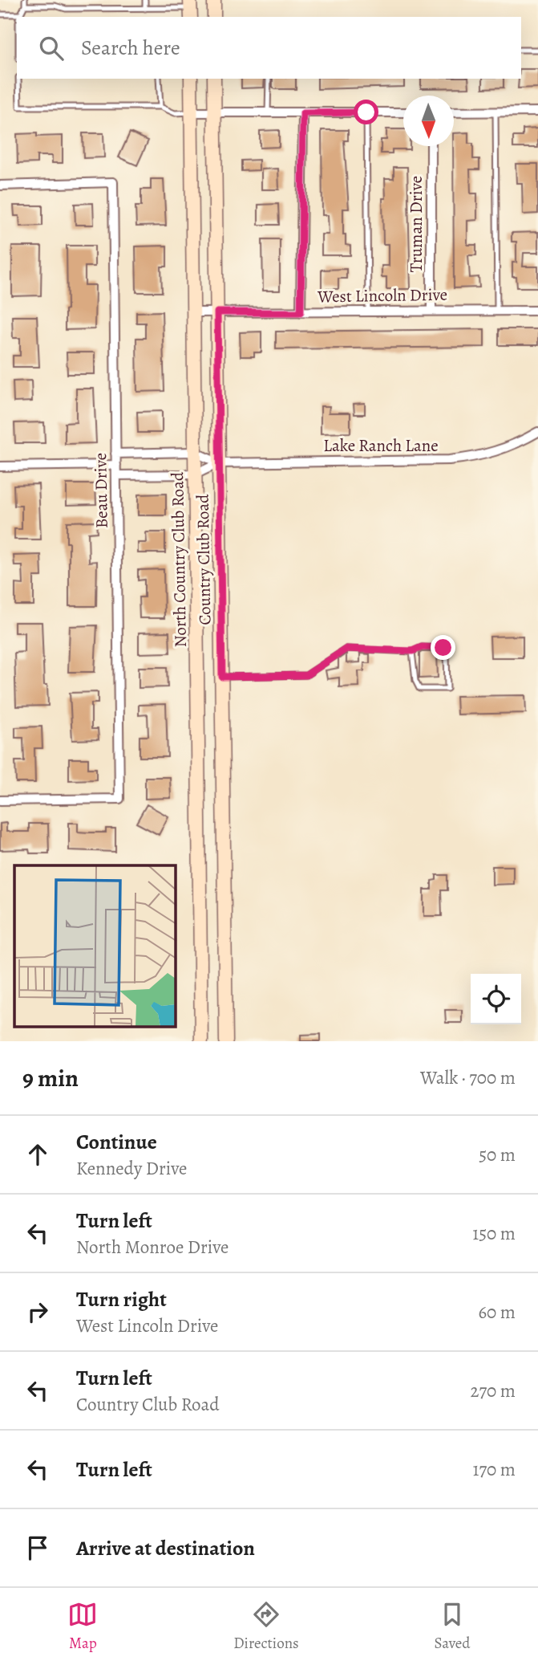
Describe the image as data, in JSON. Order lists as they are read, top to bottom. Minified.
{"streets":{"main road":["North Country Club Road","Country Club Road"],"street":["Truman Drive","West Lincoln Drive","Lake Ranch Lane","Beau Drive"]},"crossings":[["Truman Drive","West Lincoln Drive"],["West Lincoln Drive","North Country Club Road"],["West Lincoln Drive","Country Club Road"],["Lake Ranch Lane","Country Club Road"]],"north":"bottom","page":{"search":"Search here","heading":["9 min","Walk · 700 m"],"list":[["Continue","Kennedy Drive","50 m"],["Turn left","North Monroe Drive","150 m"],["Turn right","West Lincoln Drive","60 m"],["Turn left","Country Club Road","270 m"],["Turn left","170 m"],"Arrive at destination"],"nav":["Map","Directions","Saved"]}}
